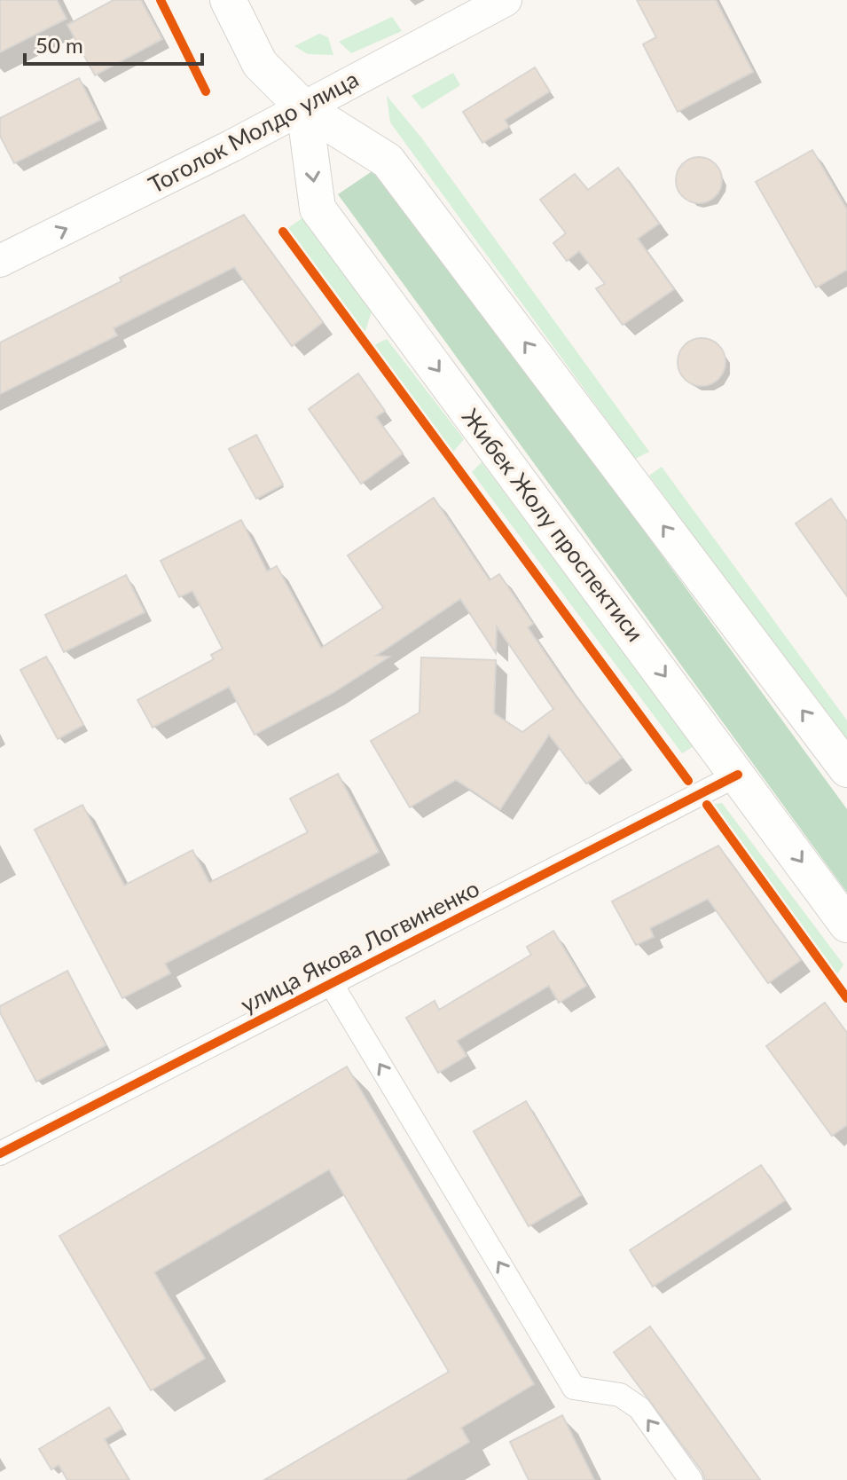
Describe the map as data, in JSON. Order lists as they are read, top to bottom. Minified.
{"streets":{"main road":["Тоголок Молдо улица","Жибек Жолу проспектиси"],"street":["улица Якова Логвиненко"]},"crossings":[["Тоголок Молдо улица","Жибек Жолу проспектиси"],["Жибек Жолу проспектиси","улица Якова Логвиненко"]],"one_way":["Тоголок Молдо улица"],"scale_bar":"50 m"}
